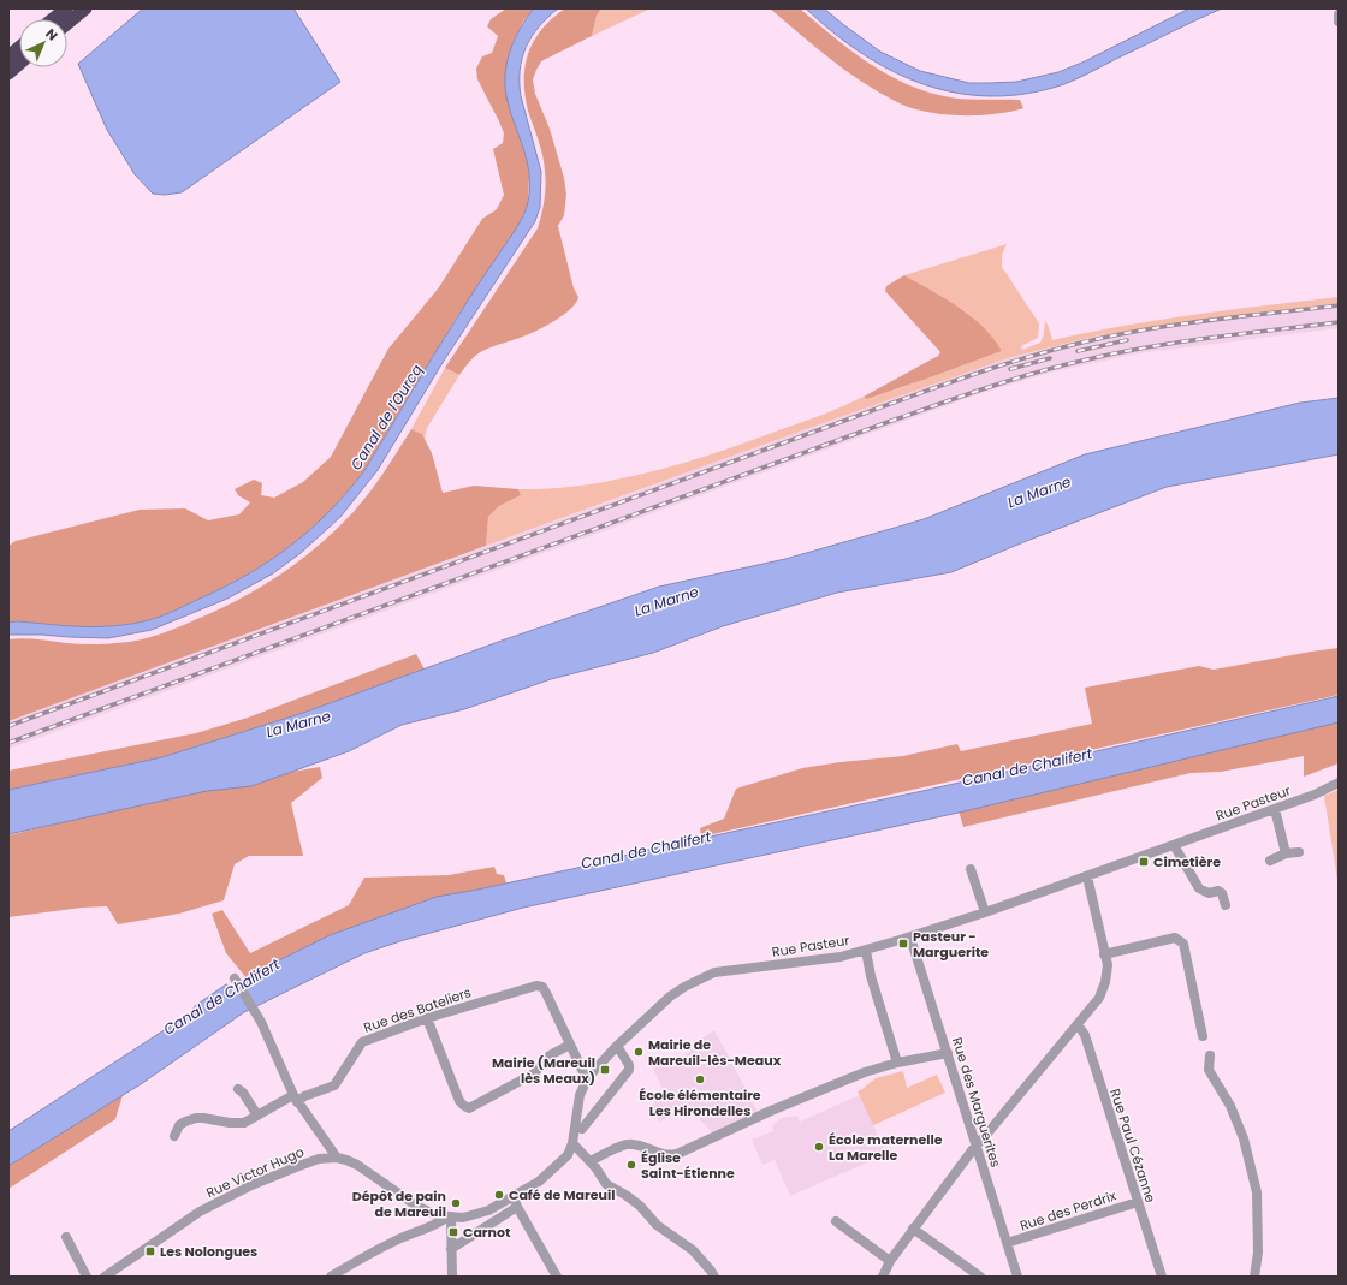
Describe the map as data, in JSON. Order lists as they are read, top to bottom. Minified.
{"streets":{"street":["Rue Pasteur","Rue des Bateliers","Rue des Marguerites","Rue Paul Cézanne","Rue Victor Hugo","Rue des Perdrix"]},"crossings":[["Rue Pasteur","Rue des Marguerites"],["Rue des Marguerites","Rue des Perdrix"],["Rue Paul Cézanne","Rue des Perdrix"]],"water":["Canal de l'Ourcq","La Marne","Canal de Chalifert"],"places":{"transit":["Cimetière","Pasteur - Marguerite","Mairie (Mareuil lès Meaux)","Carnot","Les Nolongues"],"other":["Mairie de Mareuil-lès-Meaux","École élémentaire Les Hirondelles","École maternelle La Marelle","Église Saint-Étienne","Café de Mareuil","Dépôt de pain de Mareuil"]},"north":"top right"}
